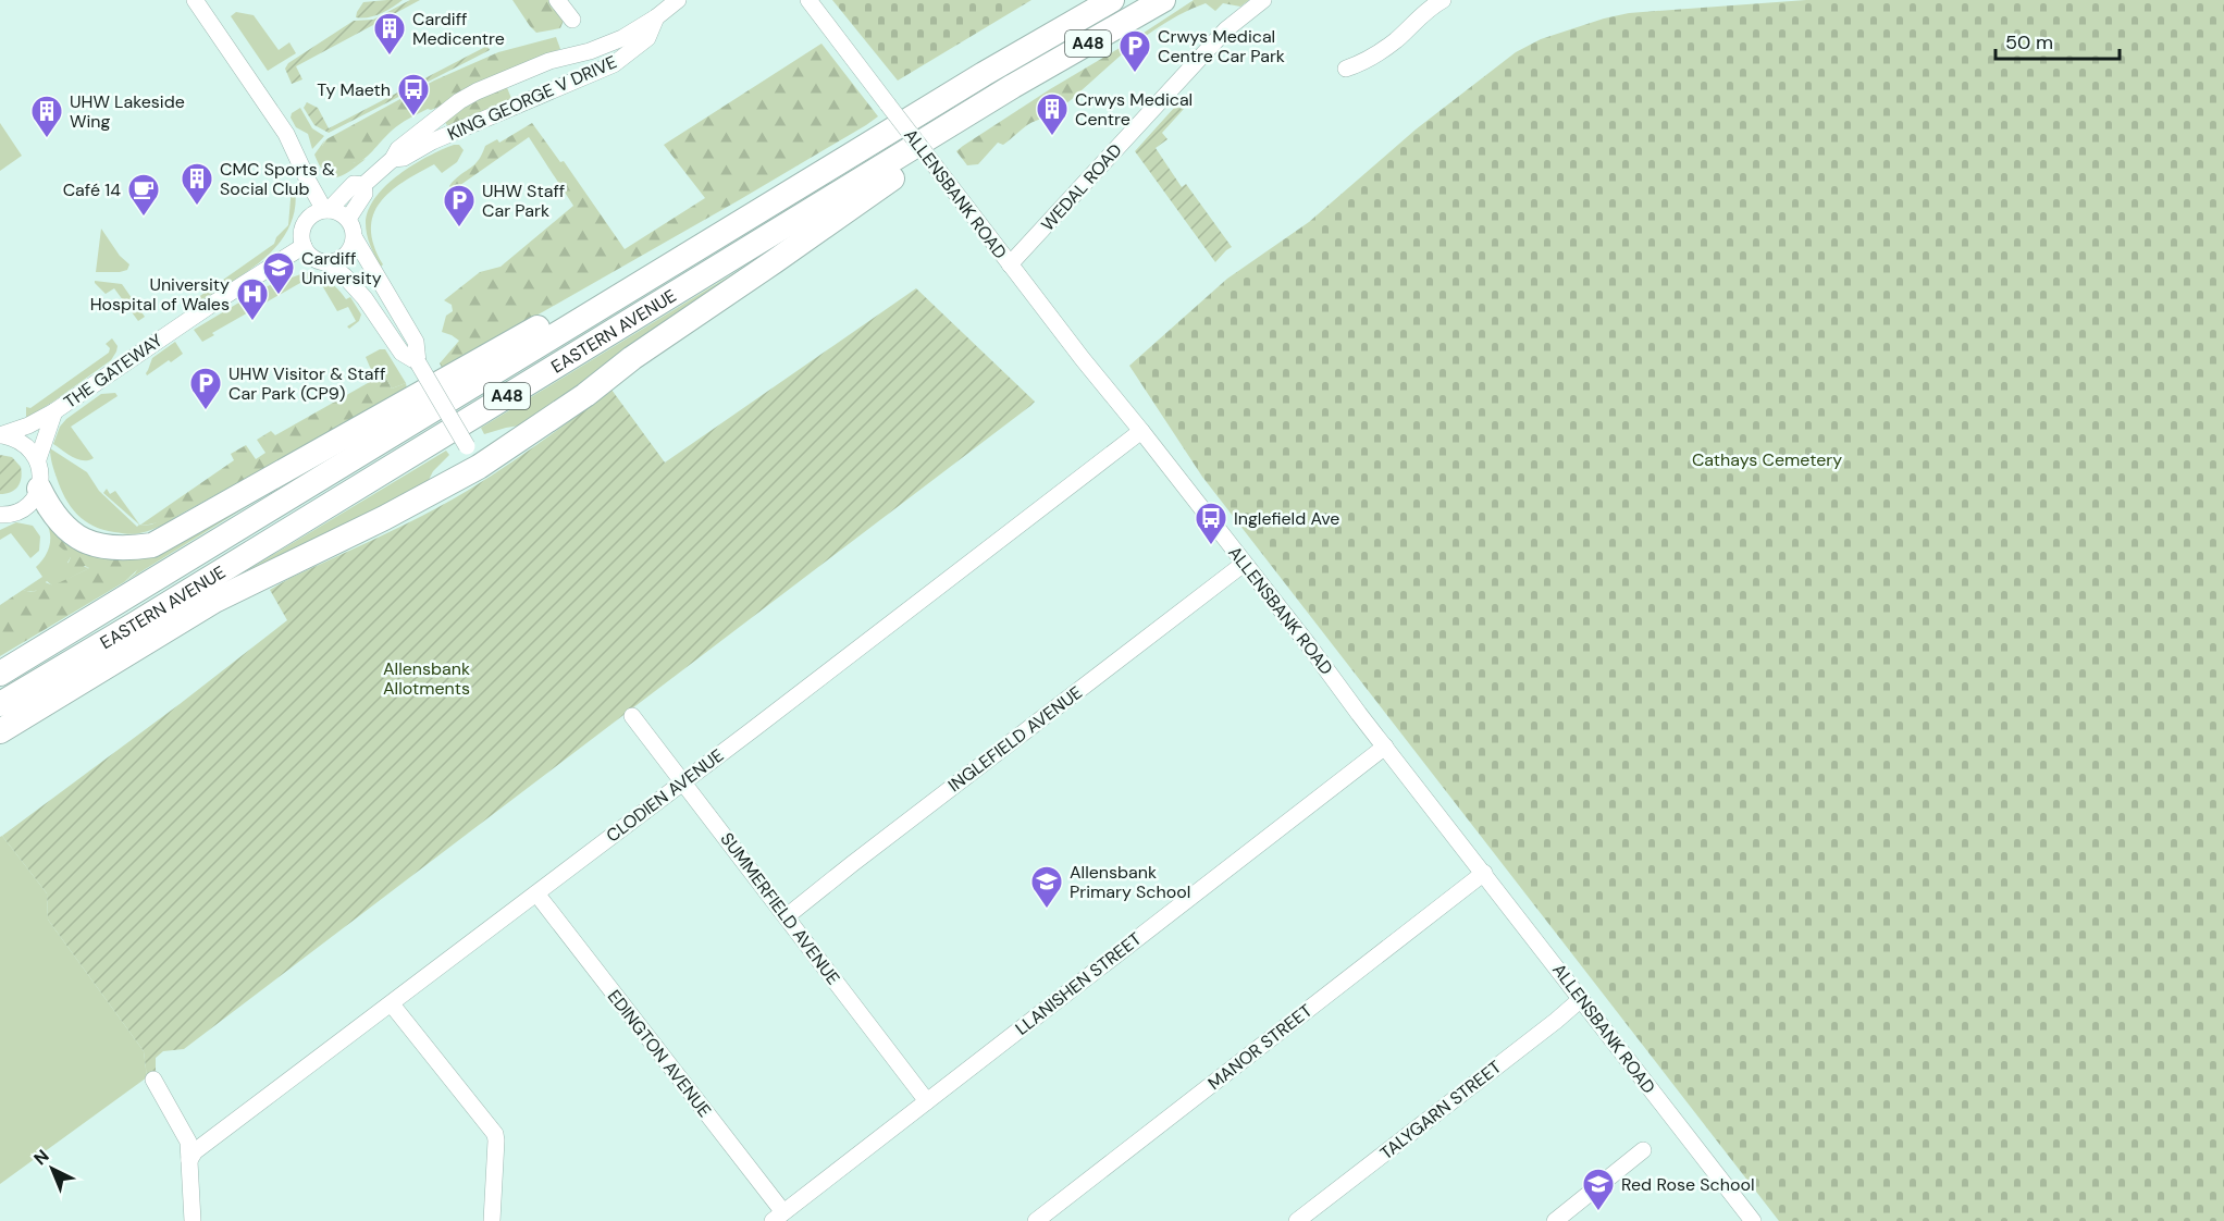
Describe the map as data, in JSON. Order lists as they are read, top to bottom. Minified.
{"streets":{"highway":["A48","EASTERN AVENUE"],"street":["KING GEORGE V DRIVE","WEDAL ROAD","ALLENSBANK ROAD","THE GATEWAY","INGLEFIELD AVENUE","CLODIEN AVENUE","SUMMERFIELD AVENUE","LLANISHEN STREET","MANOR STREET","EDINGTON AVENUE","TALYGARN STREET"]},"crossings":[["KING GEORGE V DRIVE","THE GATEWAY"],["WEDAL ROAD","ALLENSBANK ROAD"],["ALLENSBANK ROAD","INGLEFIELD AVENUE"],["ALLENSBANK ROAD","CLODIEN AVENUE"],["ALLENSBANK ROAD","LLANISHEN STREET"],["ALLENSBANK ROAD","MANOR STREET"],["ALLENSBANK ROAD","TALYGARN STREET"],["INGLEFIELD AVENUE","SUMMERFIELD AVENUE"],["CLODIEN AVENUE","SUMMERFIELD AVENUE"],["CLODIEN AVENUE","EDINGTON AVENUE"],["SUMMERFIELD AVENUE","LLANISHEN STREET"],["LLANISHEN STREET","EDINGTON AVENUE"]],"parks":["Cathays Cemetery","Allensbank Allotments"],"places":{"building":["Cardiff Medicentre","Crwys Medical Centre","UHW Lakeside Wing","CMC Sports & Social Club"],"parking":["Crwys Medical Centre Car Park","UHW Staff Car Park","UHW Visitor & Staff Car Park (CP9)"],"bus stop":["Ty Maeth","Inglefield Ave"],"cafe":["Café 14"],"school or university":["Cardiff University","Allensbank Primary School","Red Rose School"],"hospital":["University Hospital of Wales"]},"scale_bar":"50 m","north":"top left"}
